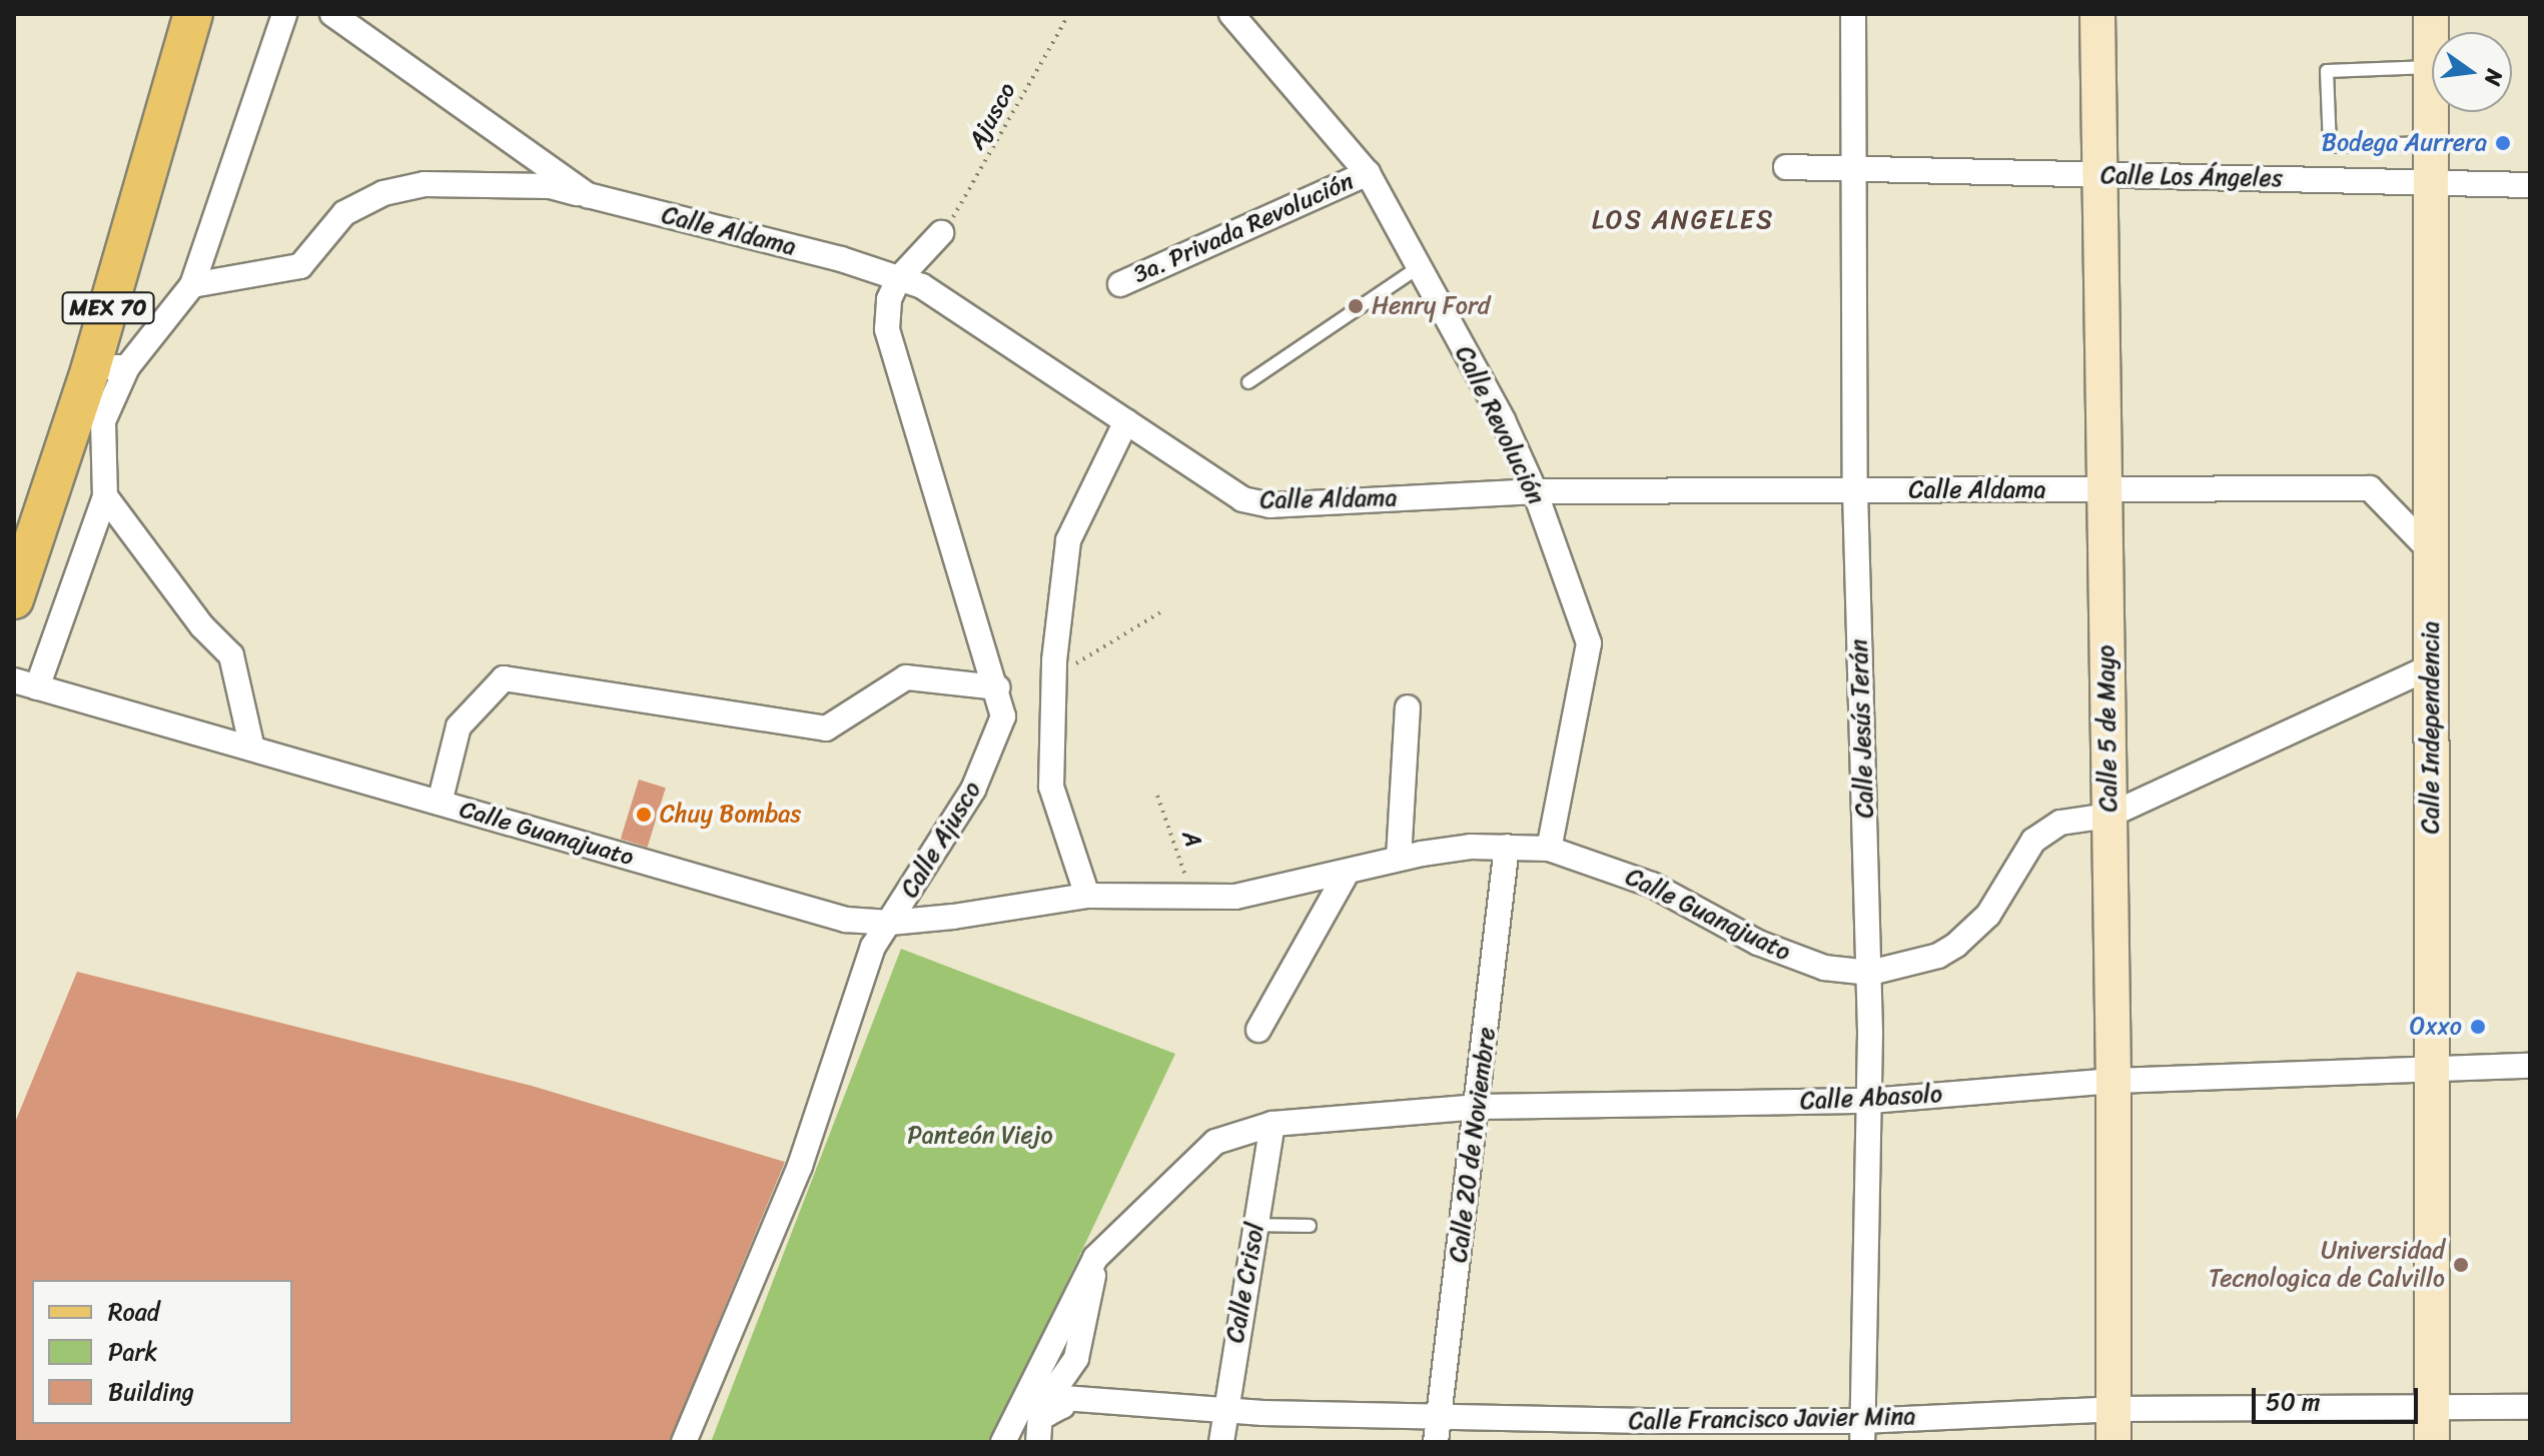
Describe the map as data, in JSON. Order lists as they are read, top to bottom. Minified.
{"streets":{"main road":["MEX 70","Calle Independencia","Calle 5 de Mayo"],"street":["Calle Los Ángeles","3a. Privada Revolución","Calle Aldama","Calle Revolución","Calle Jesús Terán","Calle Guanajuato","Calle Ajusco","Calle Abasolo","Calle 20 de Noviembre","Calle Crisol","Calle Francisco Javier Mina"],"path":["Ajusco","A"]},"crossings":[["Ajusco","Calle Ajusco"],["Calle Los Ángeles","Calle Independencia"],["Calle Los Ángeles","Calle Jesús Terán"],["Calle Los Ángeles","Calle 5 de Mayo"],["3a. Privada Revolución","Calle Revolución"],["Calle Aldama","Calle Revolución"],["Calle Aldama","Calle Independencia"],["Calle Aldama","Calle Jesús Terán"],["Calle Aldama","Calle 5 de Mayo"],["Calle Aldama","Calle Ajusco"],["Calle Revolución","Calle Guanajuato"],["Calle Independencia","Calle Guanajuato"],["Calle Independencia","Calle Abasolo"],["Calle Independencia","Calle Francisco Javier Mina"],["Calle Jesús Terán","Calle Guanajuato"],["Calle Jesús Terán","Calle Abasolo"],["Calle Jesús Terán","Calle Francisco Javier Mina"],["Calle 5 de Mayo","Calle Guanajuato"],["Calle 5 de Mayo","Calle Abasolo"],["Calle 5 de Mayo","Calle Francisco Javier Mina"],["Calle Guanajuato","A"],["Calle Guanajuato","Calle Ajusco"],["Calle Guanajuato","Calle 20 de Noviembre"],["Calle Abasolo","Calle 20 de Noviembre"],["Calle Abasolo","Calle Crisol"],["Calle 20 de Noviembre","Calle Francisco Javier Mina"],["Calle Crisol","Calle Francisco Javier Mina"]],"districts":["LOS ANGELES"],"parks":["Panteón Viejo"],"places":["Bodega Aurrera","Henry Ford","Chuy Bombas","Oxxo","Universidad Tecnologica de Calvillo"],"legend":["Road","Park","Building"],"scale_bar":"50 m","north":"right"}
